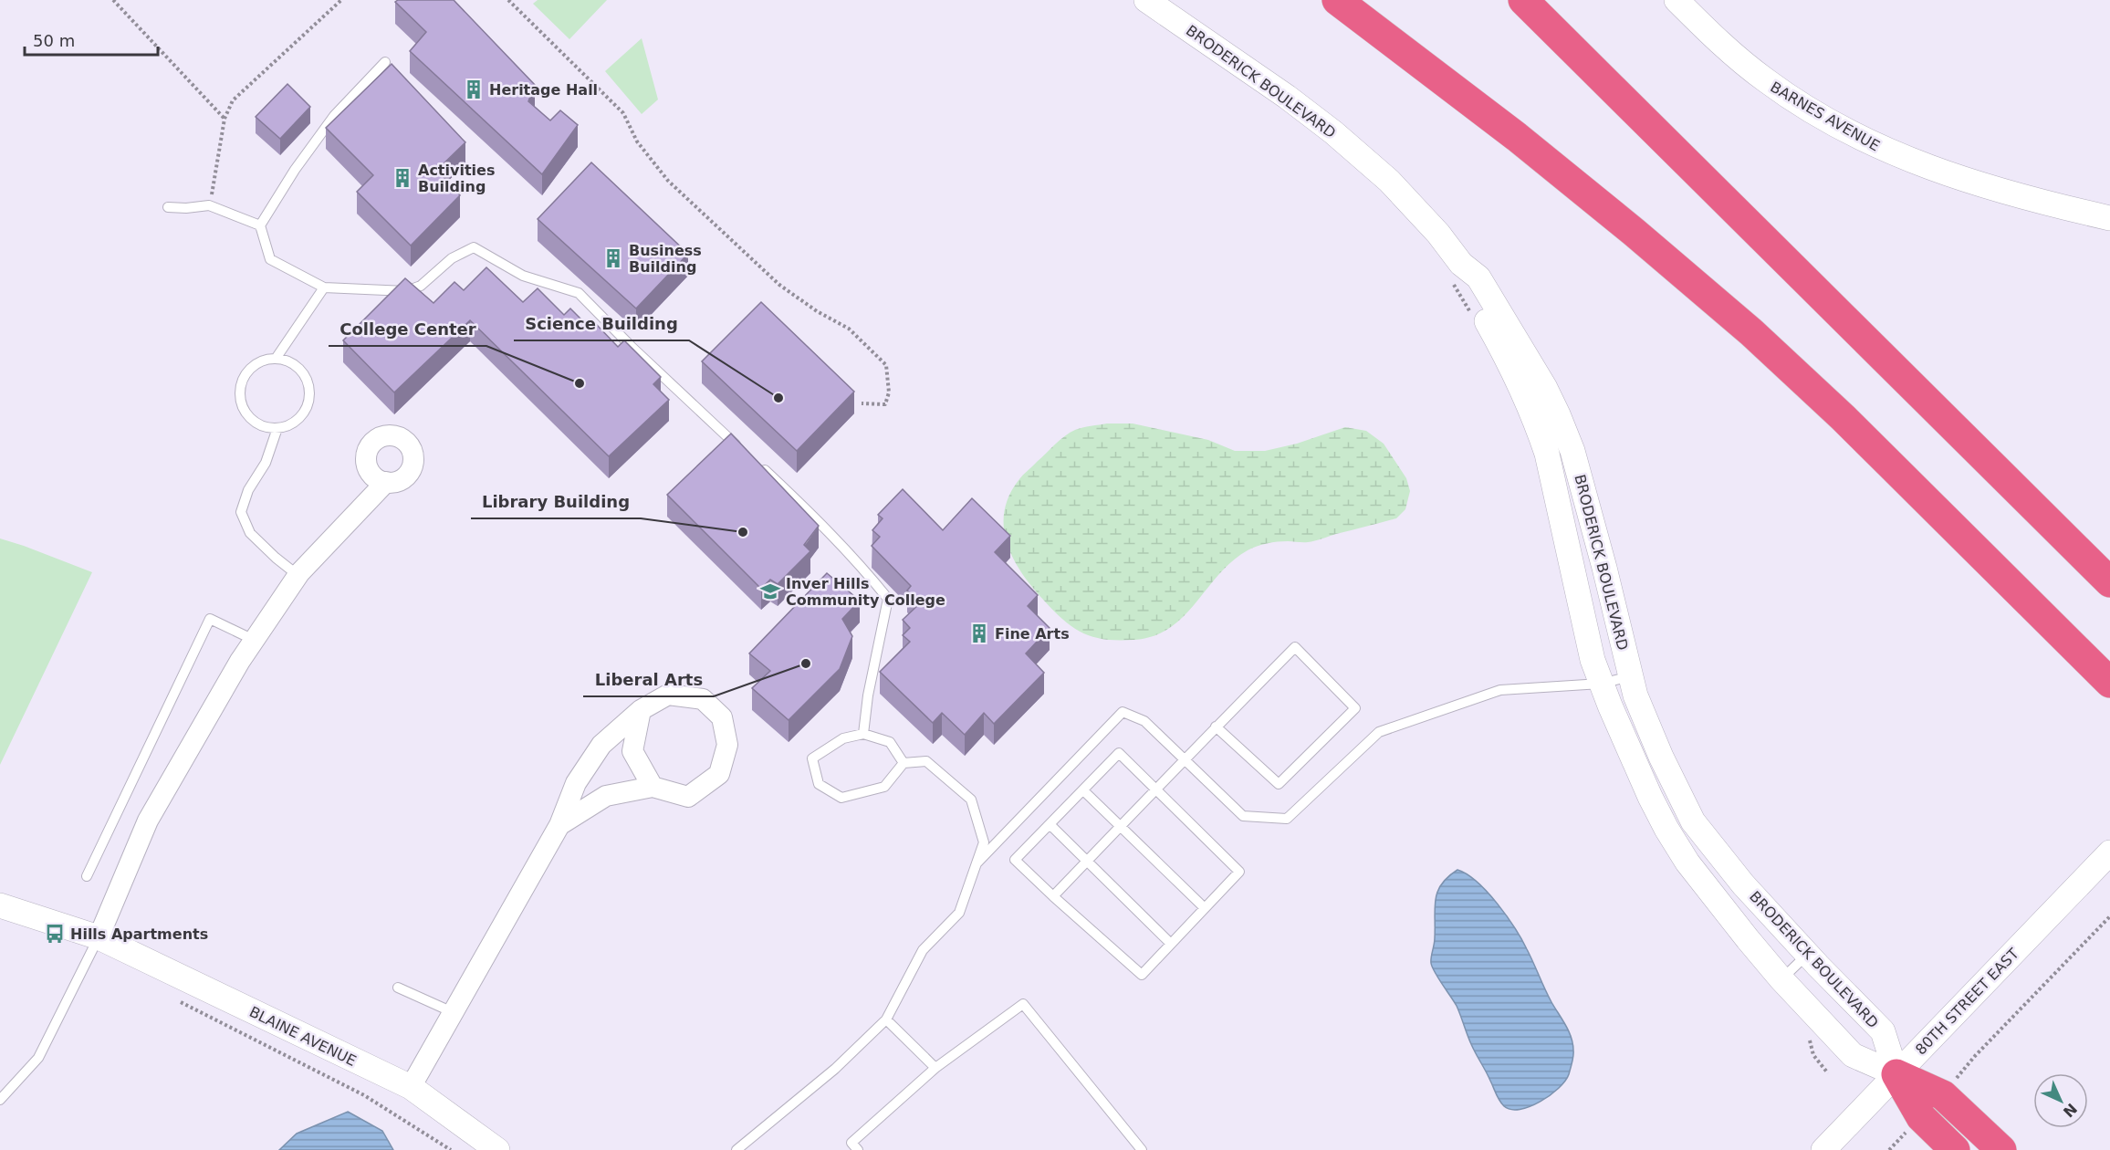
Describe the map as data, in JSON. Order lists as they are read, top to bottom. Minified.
{"streets":{"street":["BRODERICK BOULEVARD","BARNES AVENUE","80TH STREET EAST","BLAINE AVENUE"]},"crossings":[["BRODERICK BOULEVARD","80TH STREET EAST"]],"places":{"building":["Heritage Hall","Activities Building","Business Building","Fine Arts"],"other":["College Center","Science Building","Library Building","Liberal Arts"],"school or university":["Inver Hills Community College"],"bus stop":["Hills Apartments"]},"scale_bar":"50 m","north":"bottom right"}
